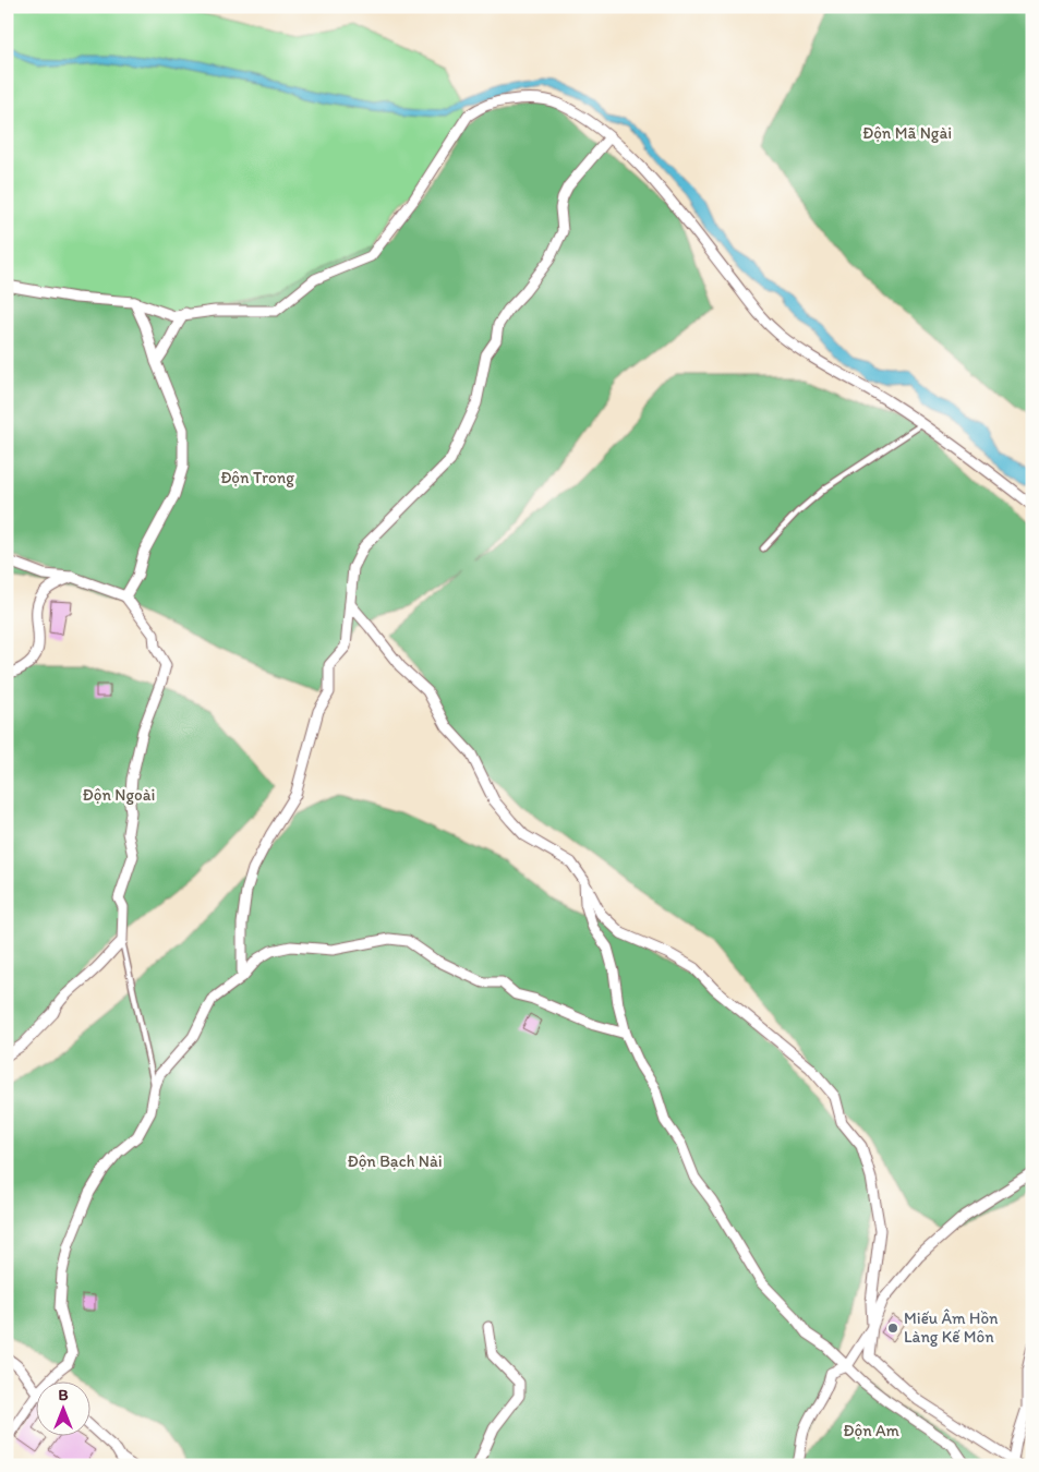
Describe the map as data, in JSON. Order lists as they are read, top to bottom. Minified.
{"parks":["Độn Mã Ngài","Độn Trong","Độn Ngoài","Độn Bạch Nài","Độn Am"],"places":["Miếu Âm Hồn Làng Kế Môn"],"north":"top"}
